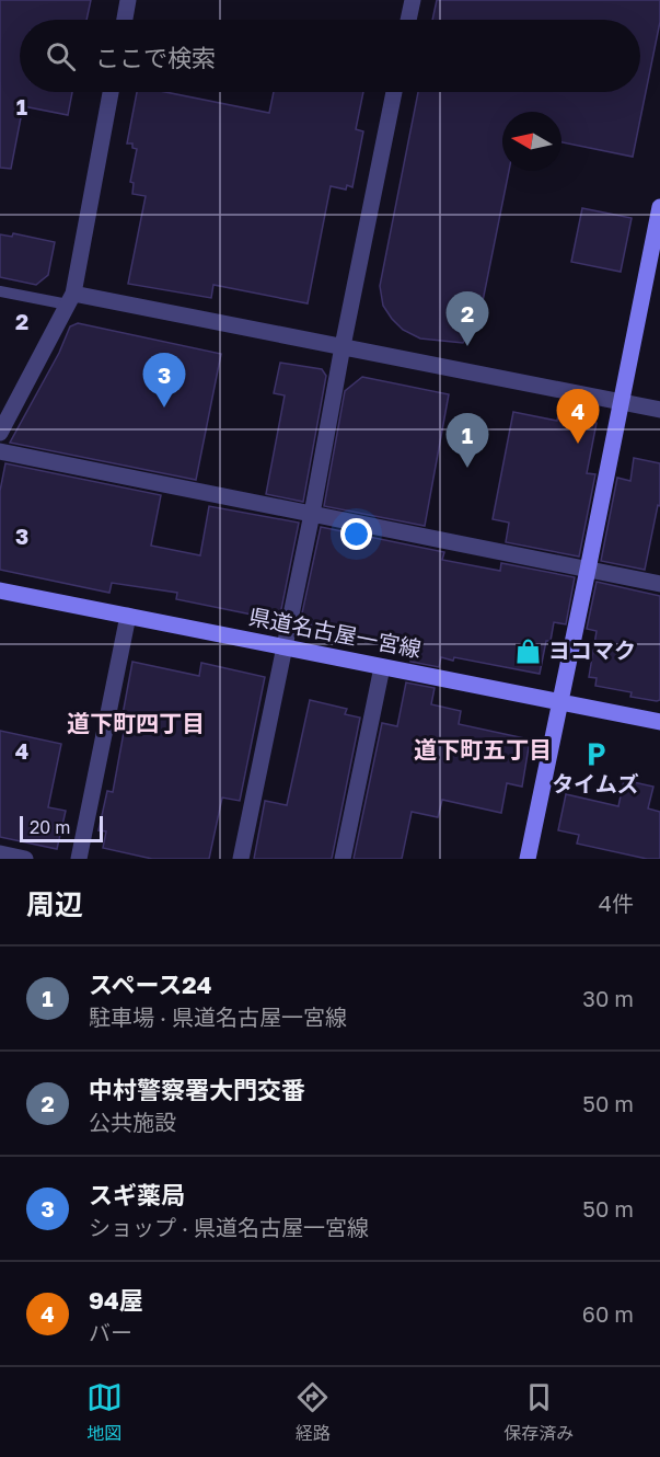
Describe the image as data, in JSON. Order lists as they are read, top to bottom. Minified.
{"streets":{"main road":["県道名古屋一宮線"]},"districts":["道下町四丁目","道下町五丁目"],"places":{"shop":["ヨコマク"],"parking":["タイムズ"]},"scale_bar":"20 m","north":"left","page":{"search":"ここで検索","pins":["2","3","4","1"],"scale":"20 m","heading":["周辺","4件"],"list":[{"mark":"1","name":"スペース24","note":"駐車場 · 県道名古屋一宮線","value":"30 m"},{"mark":"2","name":"中村警察署大門交番","note":"公共施設","value":"50 m"},{"mark":"3","name":"スギ薬局","note":"ショップ · 県道名古屋一宮線","value":"50 m"},{"mark":"4","name":"94屋","note":"バー","value":"60 m"}],"nav":["地図","経路","保存済み"]},"grid":{"rows":["1","2","3","4"]}}
